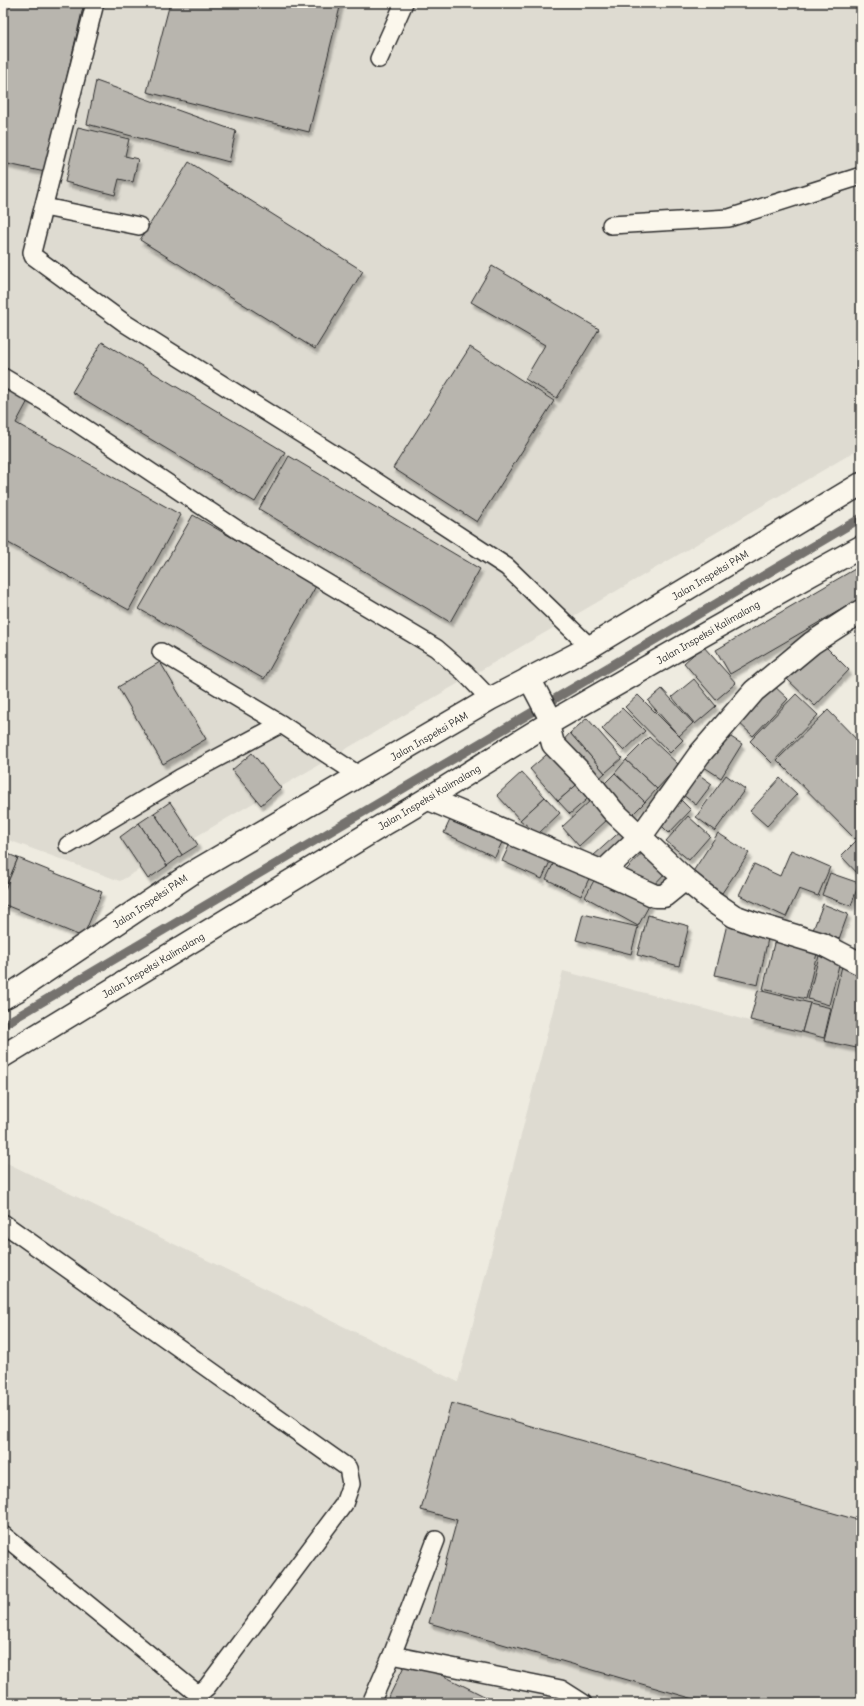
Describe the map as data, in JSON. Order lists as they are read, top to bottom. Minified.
{"streets":{"street":["Jalan Inspeksi PAM","Jalan Inspeksi Kalimalang"]}}
